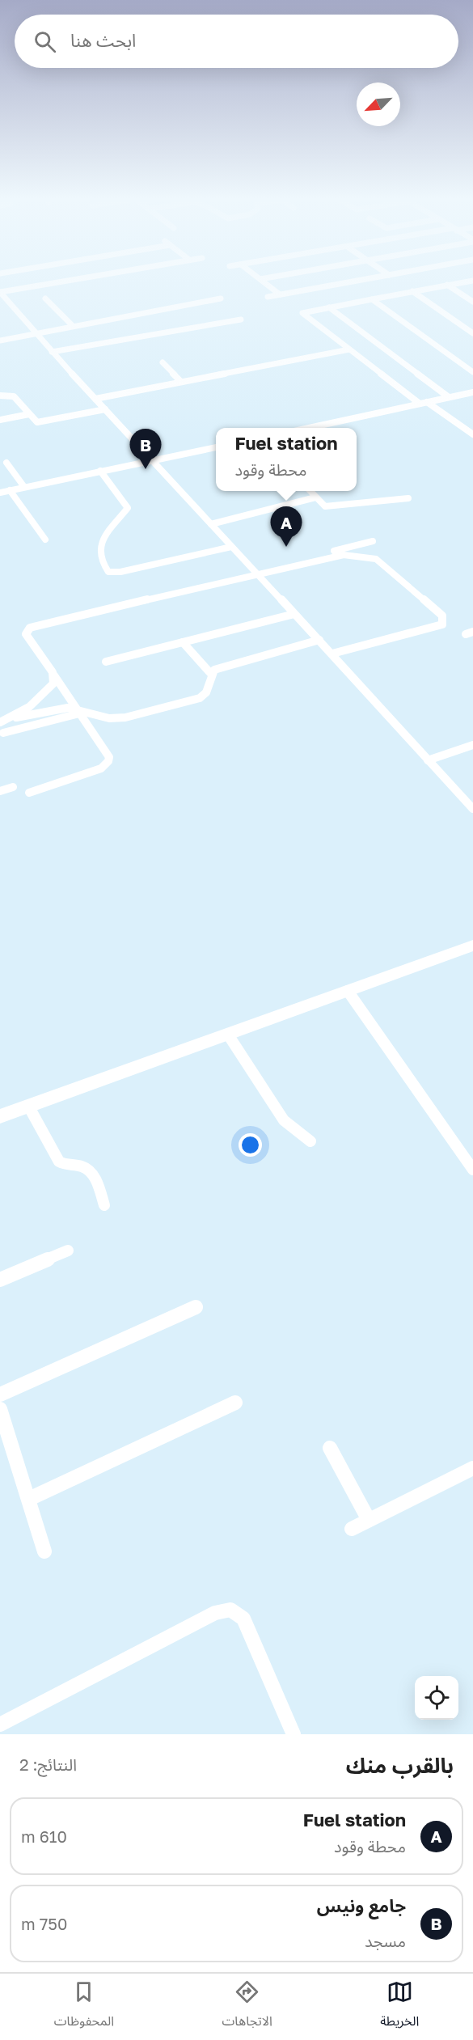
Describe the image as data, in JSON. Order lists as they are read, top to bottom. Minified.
{"north":"bottom left","page":{"search":"ابحث هنا","popup":["Fuel station","محطة وقود"],"pins":["B","A"],"heading":["بالقرب منك","النتائج: 2"],"list":[{"mark":"A","name":"Fuel station","note":"محطة وقود","value":"610 m"},{"mark":"B","name":"جامع ونيس","note":"مسجد","value":"750 m"}],"nav":["الخريطة","الاتجاهات","المحفوظات"]}}
